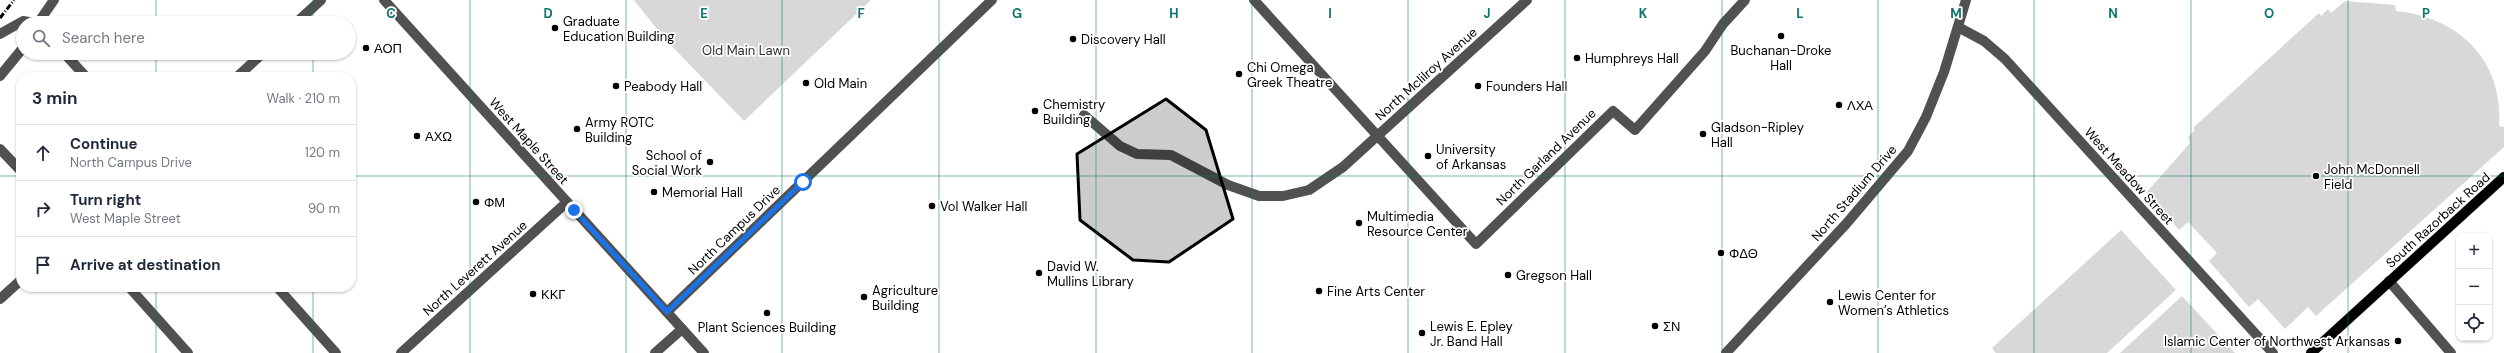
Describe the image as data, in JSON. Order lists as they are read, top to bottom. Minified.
{"streets":{"main road":["South Razorback Road"],"street":["North McIilroy Avenue","West Maple Street","North Garland Avenue","West Meadow Street","North Stadium Drive","North Campus Drive","North Leverett Avenue"]},"crossings":[["North McIilroy Avenue","North Garland Avenue"],["West Maple Street","North Campus Drive"],["West Maple Street","North Leverett Avenue"],["West Meadow Street","North Stadium Drive"]],"parks":["Old Main Lawn"],"places":["Graduate Education Building","Buchanan-Droke Hall","Discovery Hall","ΑΟΠ","Humphreys Hall","Chi Omega Greek Theatre","Old Main","Peabody Hall","Founders Hall","ΛΧΑ","Chemistry Building","Army ROTC Building","Gladson-Ripley Hall","ΑΧΩ","University of Arkansas","School of Social Work","John McDonnell Field","Memorial Hall","ΦΜ","Vol Walker Hall","Multimedia Resource Center","ΦΔΘ","David W. Mullins Library","Gregson Hall","Fine Arts Center","ΚΚΓ","Agriculture Building","Lewis Center for Women’s Athletics","Plant Sciences Building","ΣΝ","Lewis E. Epley Jr. Band Hall","Islamic Center of Northwest Arkansas"],"page":{"search":"Search here","heading":["3 min","Walk · 210 m"],"list":[["Continue","North Campus Drive","120 m"],["Turn right","West Maple Street","90 m"],"Arrive at destination"],"map_buttons":["+","−"]},"grid":{"columns":["C","D","E","F","G","H","I","J","K","L","M","N","O","P"]}}
